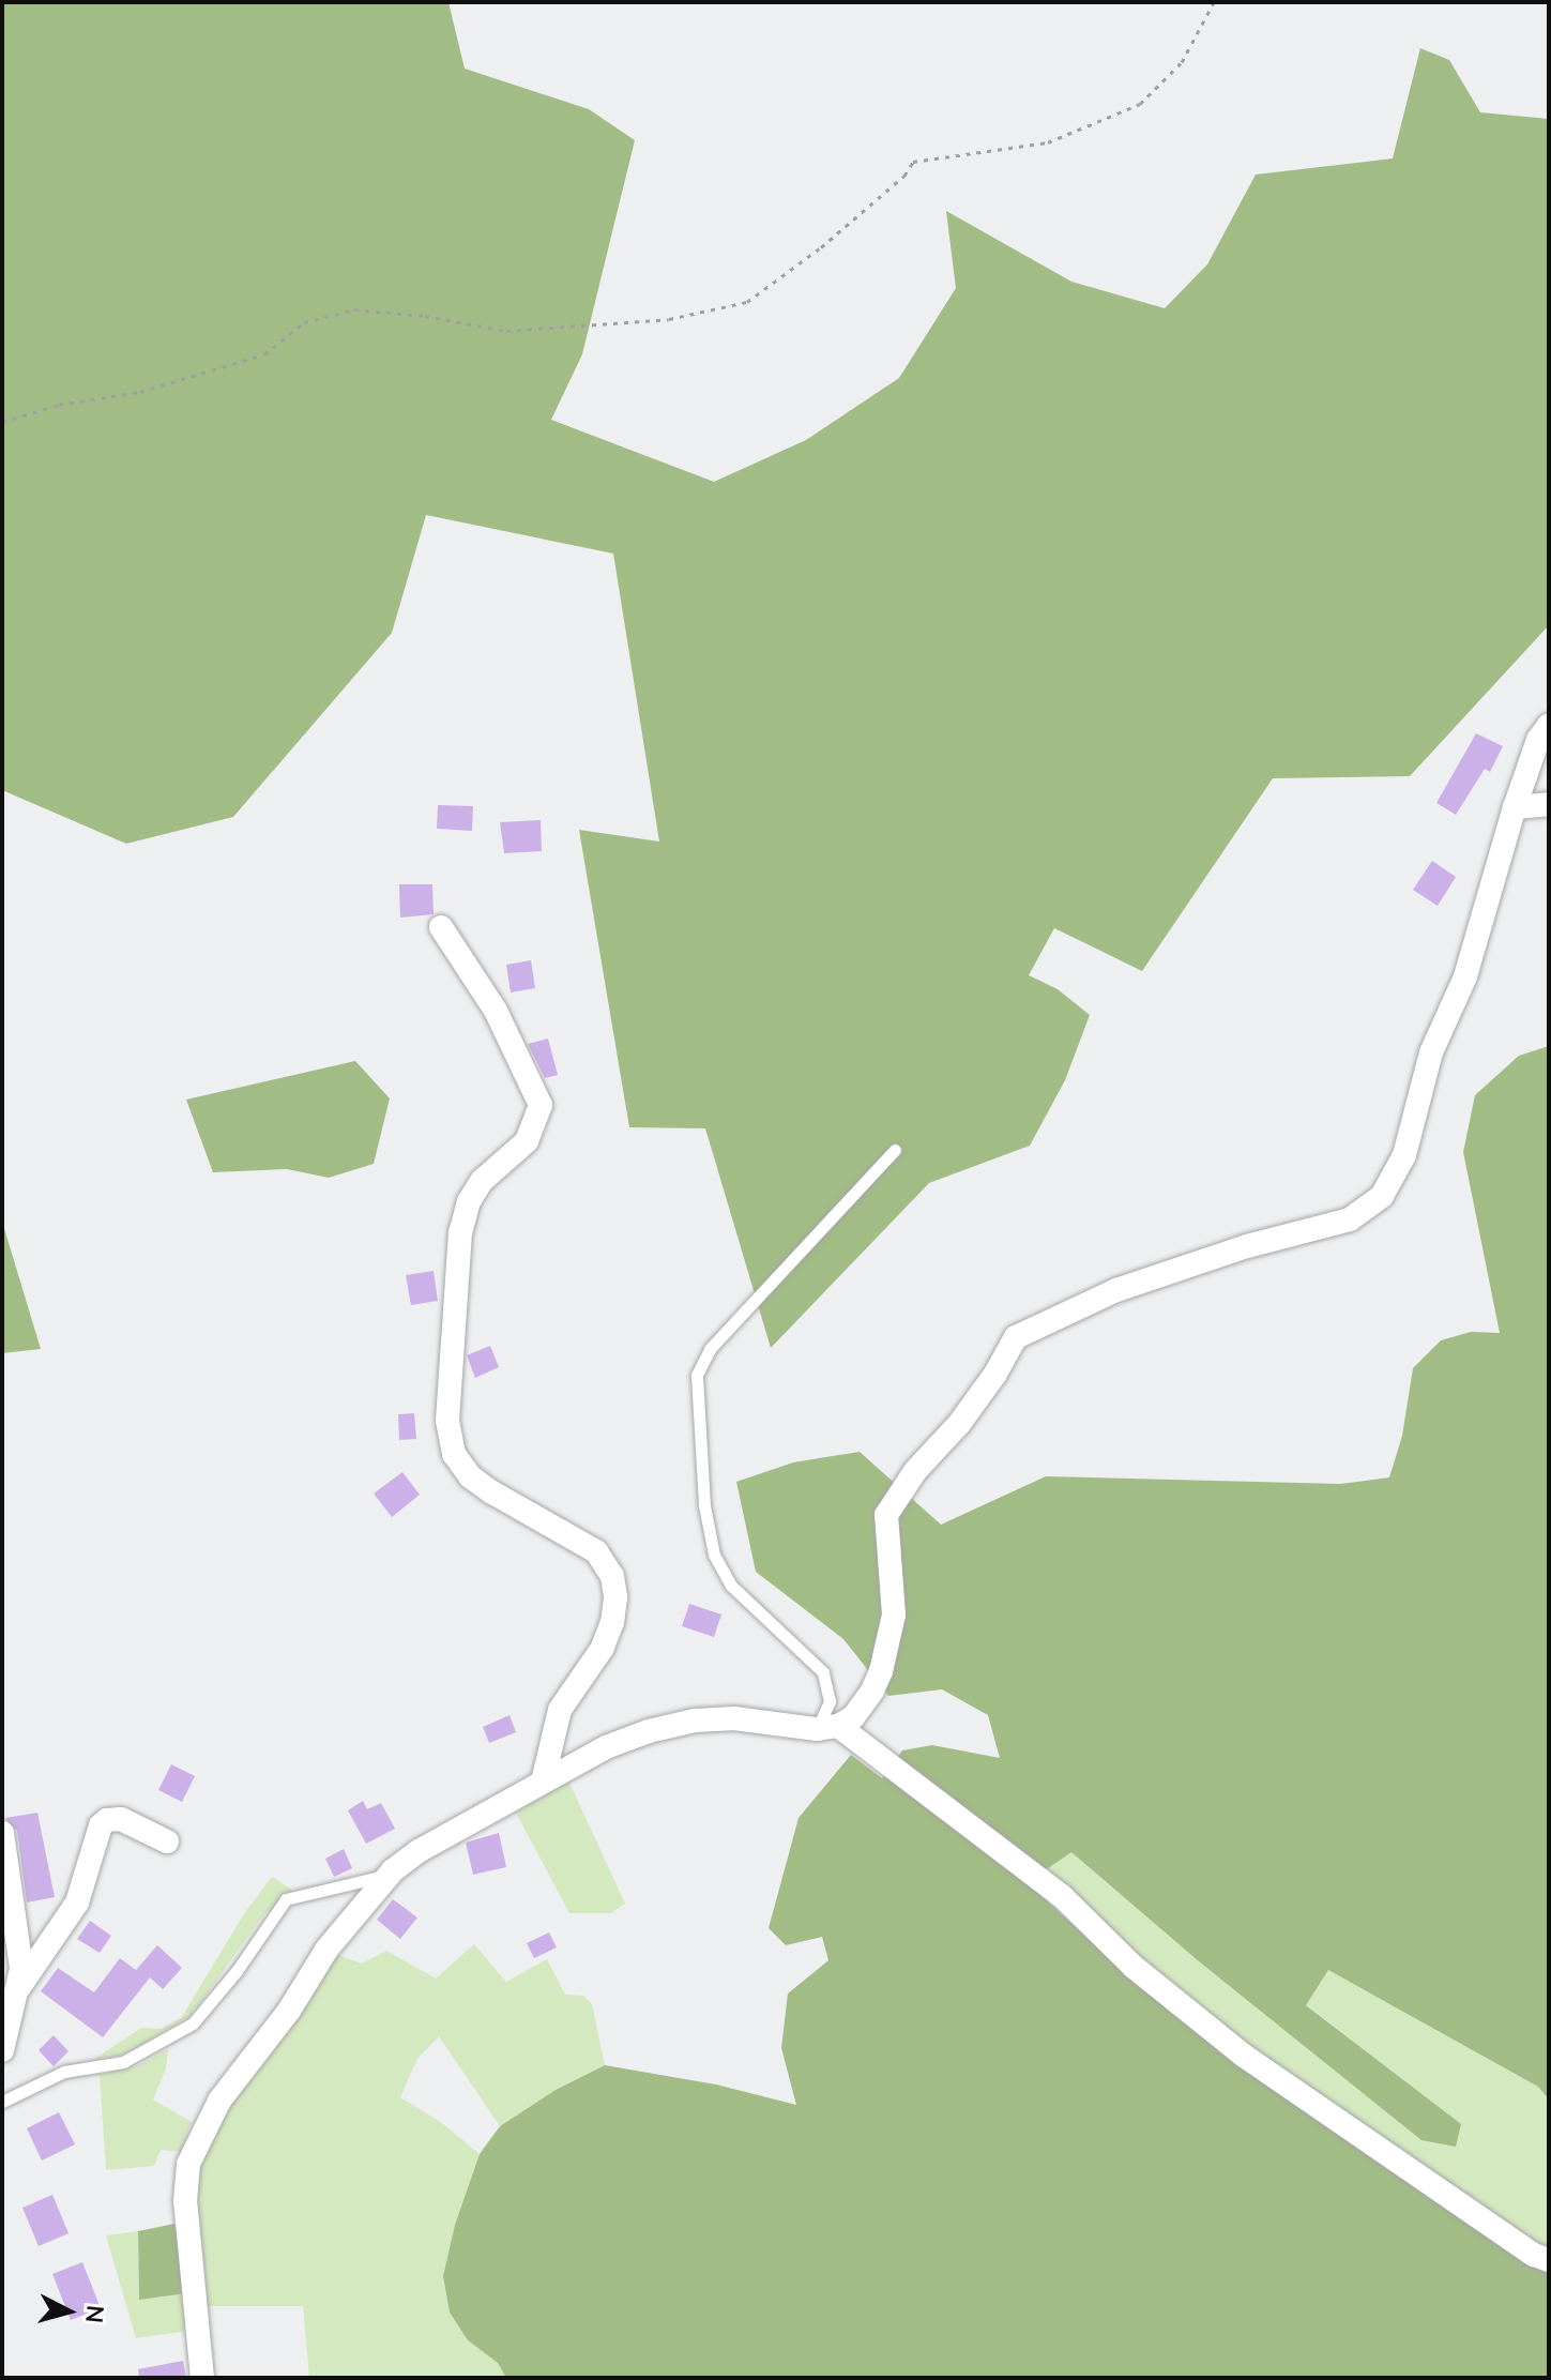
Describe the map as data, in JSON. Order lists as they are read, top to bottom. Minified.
{"north":"right"}
